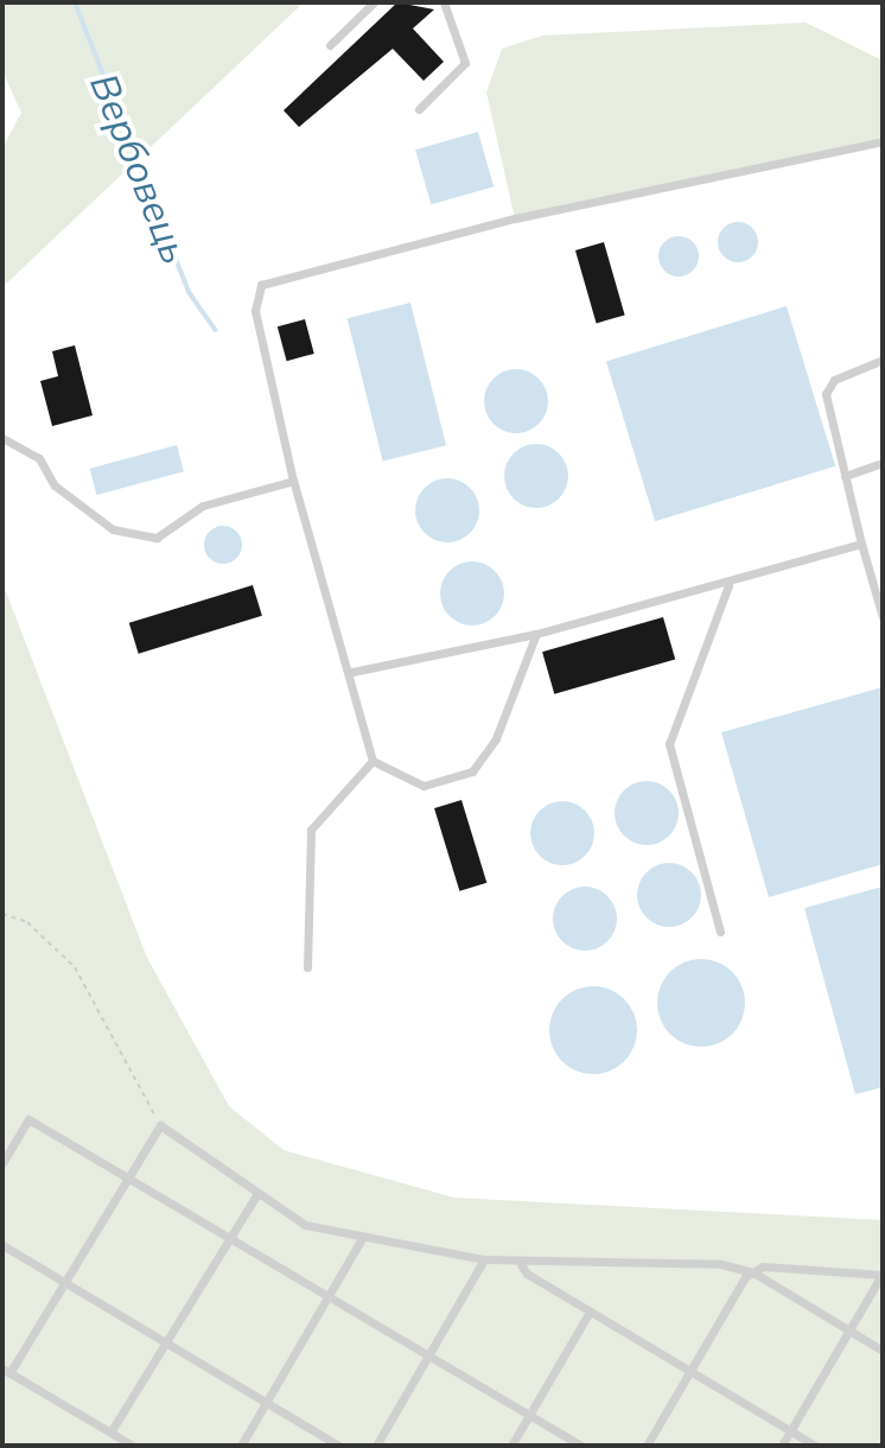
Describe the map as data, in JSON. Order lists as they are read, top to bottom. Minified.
{"water":["Вербовець"]}
